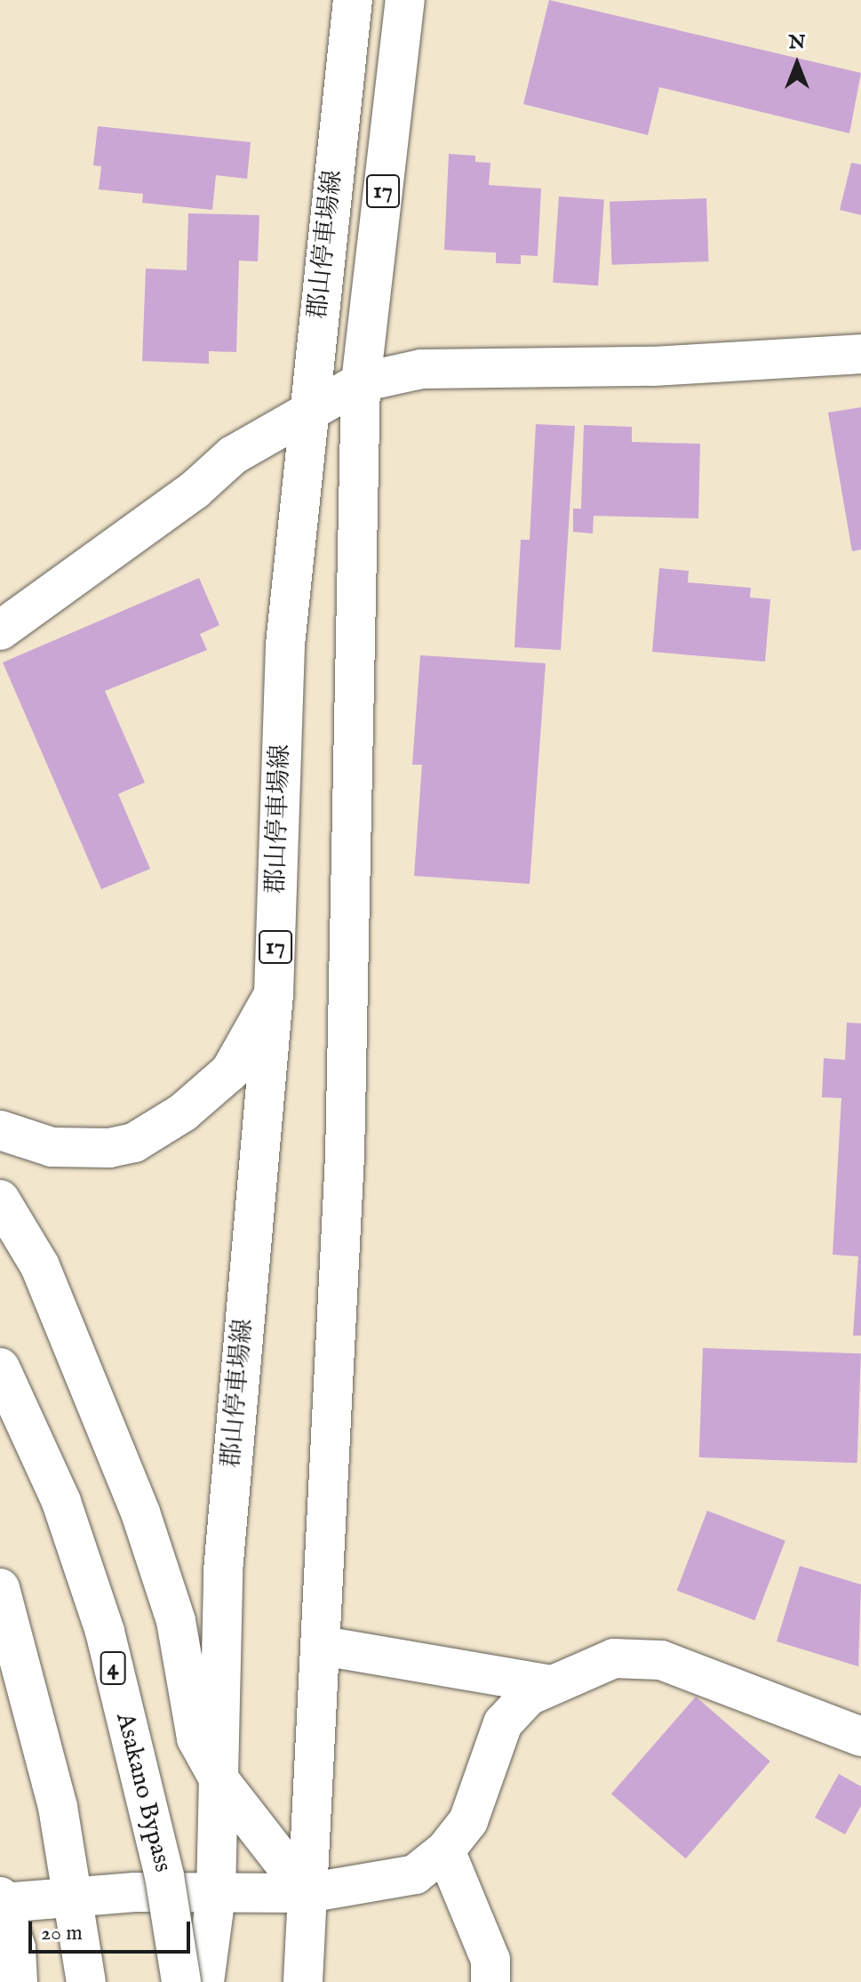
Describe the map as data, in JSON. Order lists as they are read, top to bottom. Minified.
{"streets":{"main road":["17","郡山停車場線","4","Asakano Bypass"]},"scale_bar":"20 m","north":"top"}
